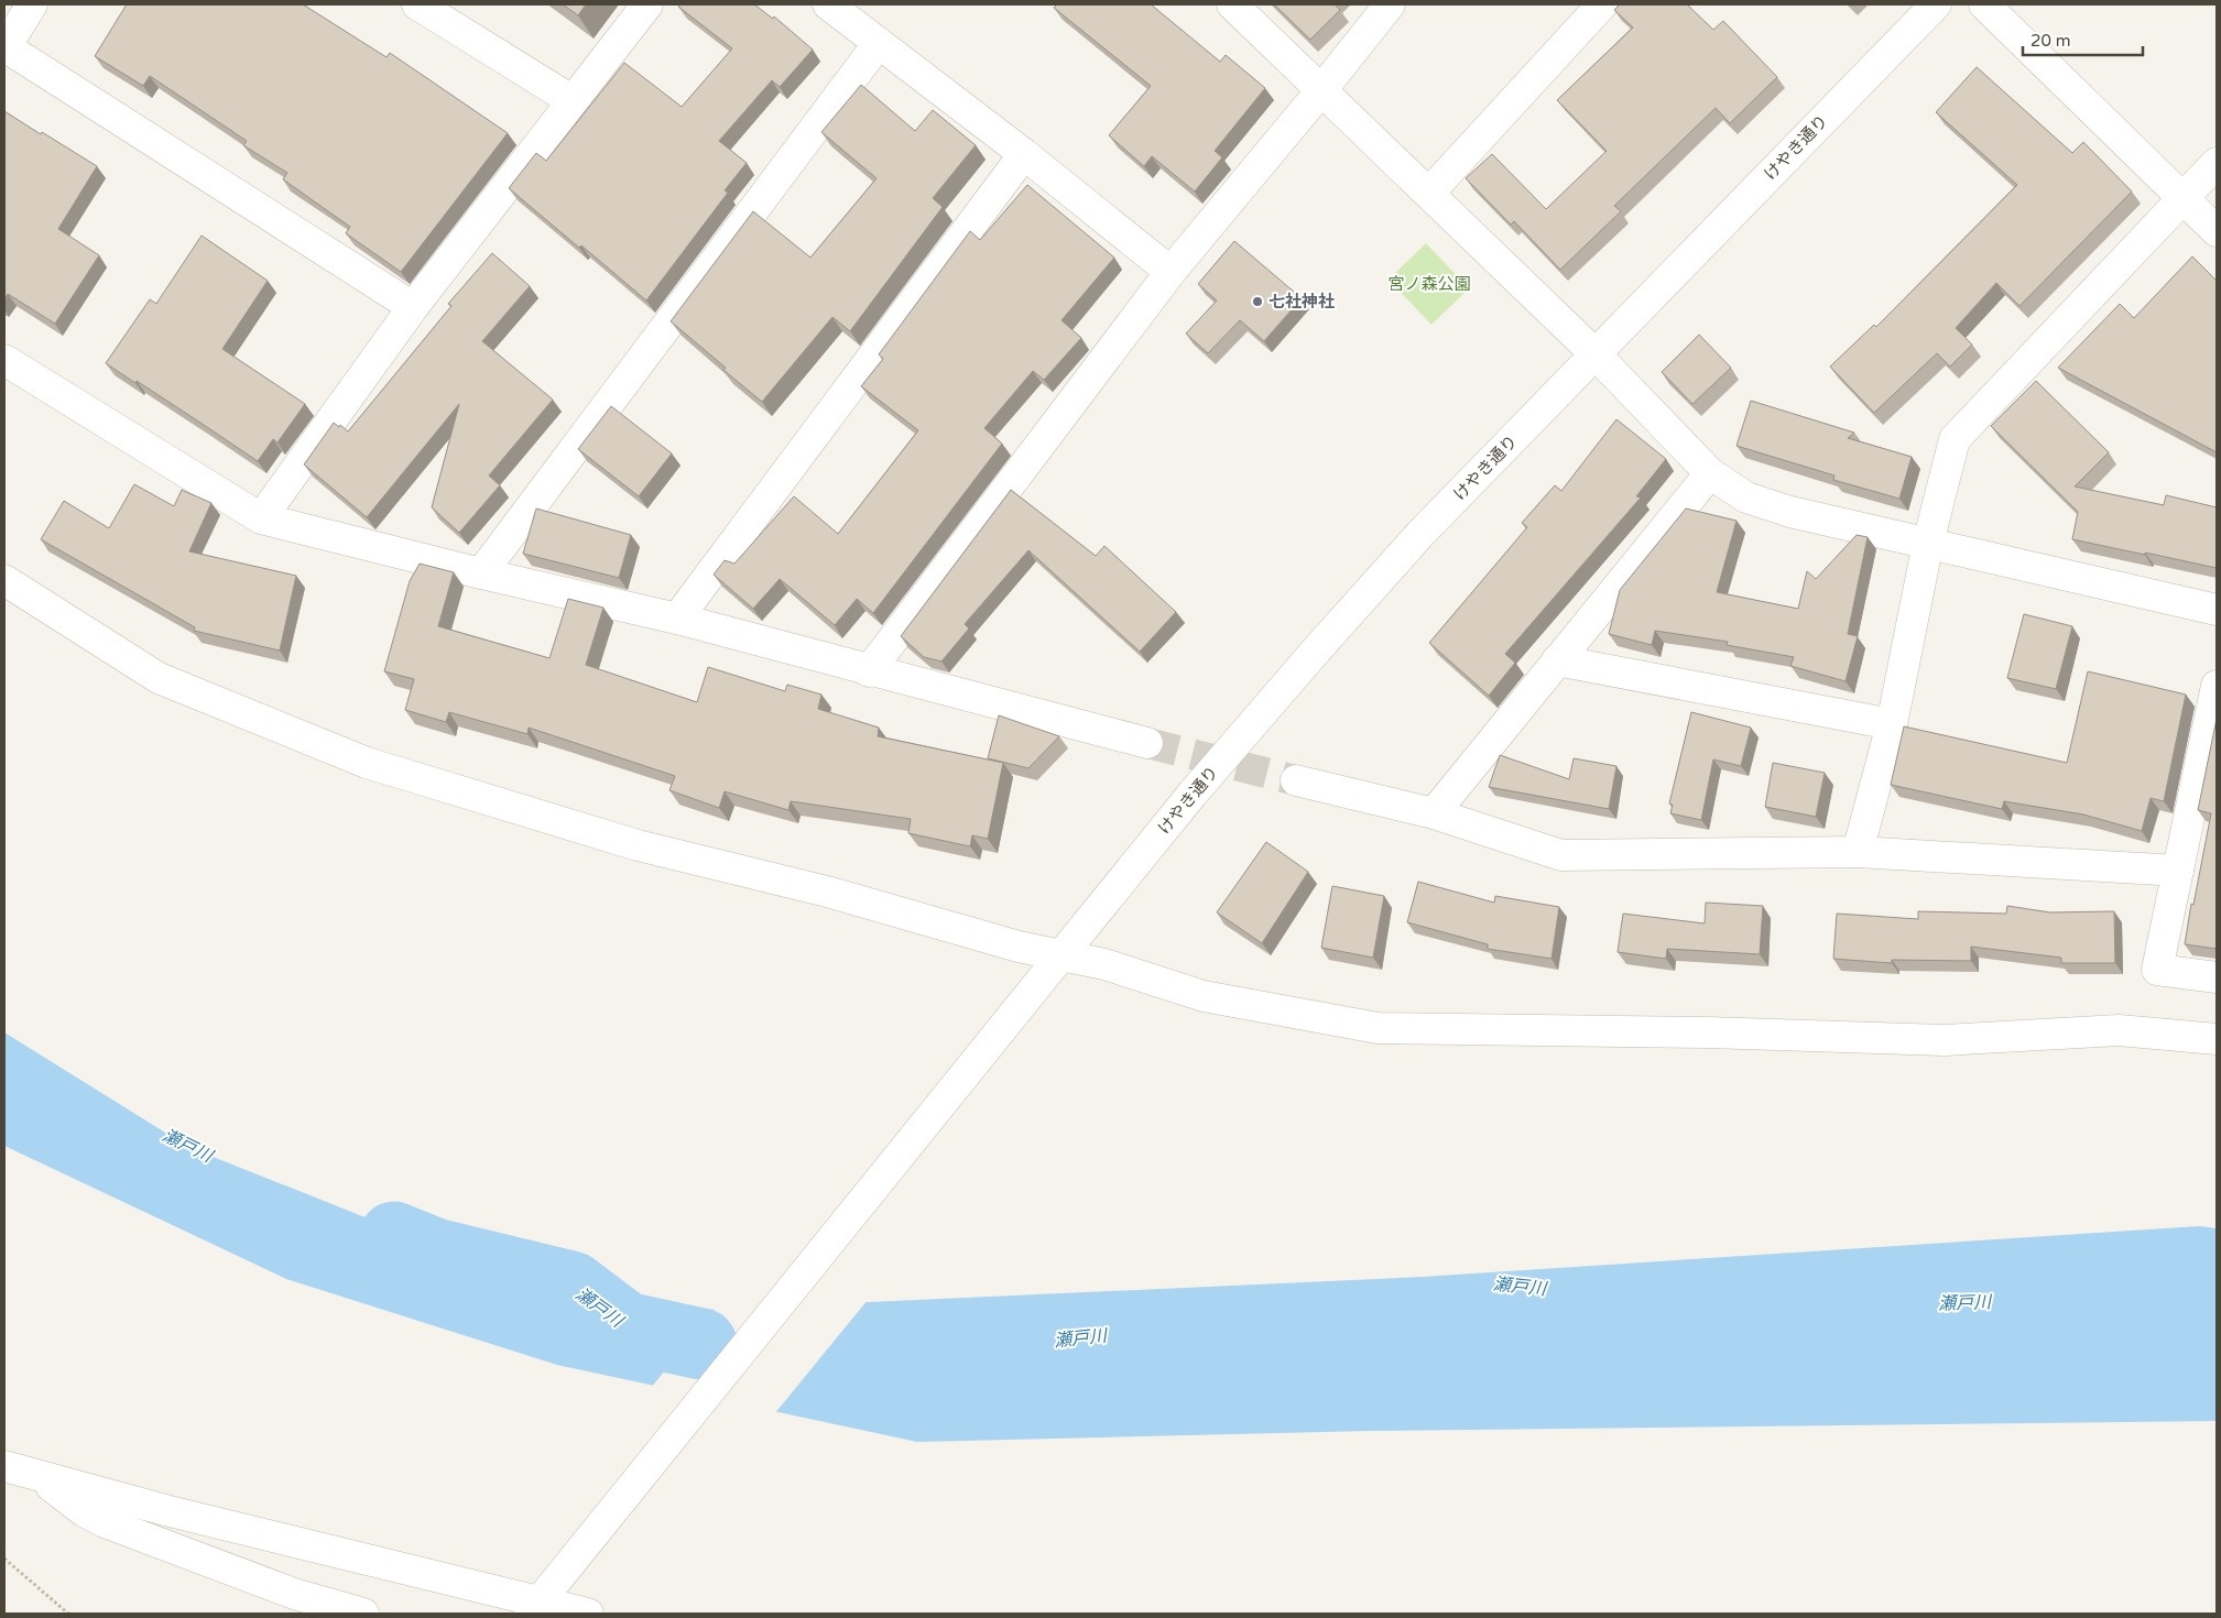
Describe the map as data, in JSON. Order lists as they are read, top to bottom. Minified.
{"streets":{"street":["けやき通り"]},"water":["瀬戸川"],"parks":["宮ノ森公園"],"places":["七社神社"],"scale_bar":"20 m"}
